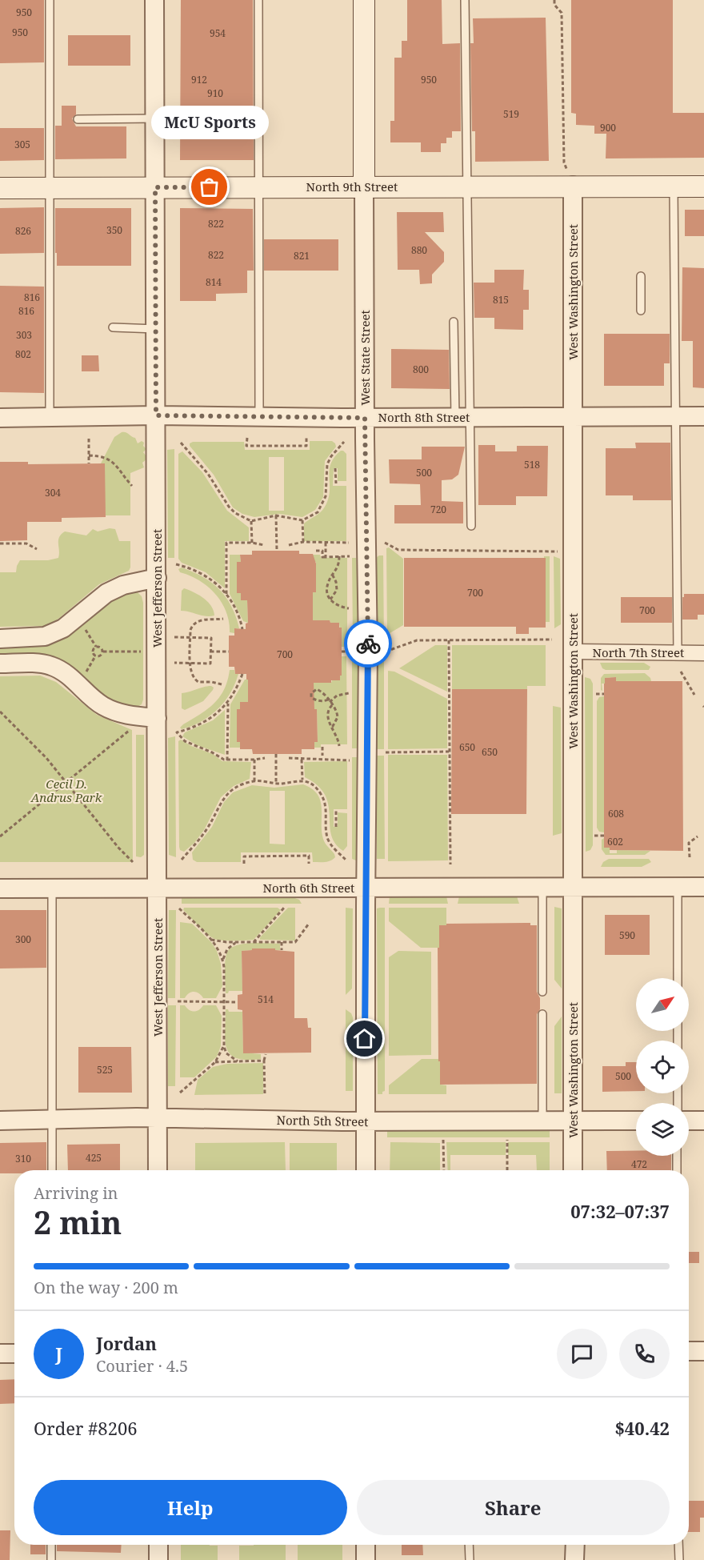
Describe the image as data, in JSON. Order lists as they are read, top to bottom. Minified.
{"streets":{"main road":["North 9th Street","West State Street"],"street":["West Washington Street","North 8th Street","West Jefferson Street","North 7th Street","North 6th Street","North 5th Street"]},"crossings":[["North 9th Street","West Washington Street"],["North 9th Street","West State Street"],["North 9th Street","West Jefferson Street"],["West Washington Street","North 8th Street"],["West Washington Street","North 7th Street"],["West Washington Street","North 6th Street"],["West Washington Street","North 5th Street"],["West State Street","North 8th Street"],["West State Street","North 6th Street"],["West State Street","North 5th Street"],["North 8th Street","West Jefferson Street"],["West Jefferson Street","North 6th Street"],["West Jefferson Street","North 5th Street"]],"parks":["Cecil D. Andrus Park"],"places":["McU Sports"],"house_numbers":["950","950","954","912","950","910","519","900","305","822","350","826","880","822","821","814","816","815","816","303","802","800","518","500","304","720","700","700","700","650","650","608","602","590","300","514","525","500","425","310","472"],"north":"top right","page":{"bubble":"McU Sports","heading":["2 min","Arriving in","07:32–07:37"],"panel":["Jordan","Courier · 4.5","Order #8206","$40.42"],"bar":"On the way · 200 m","round":"J","buttons":["Help","Share"]}}
